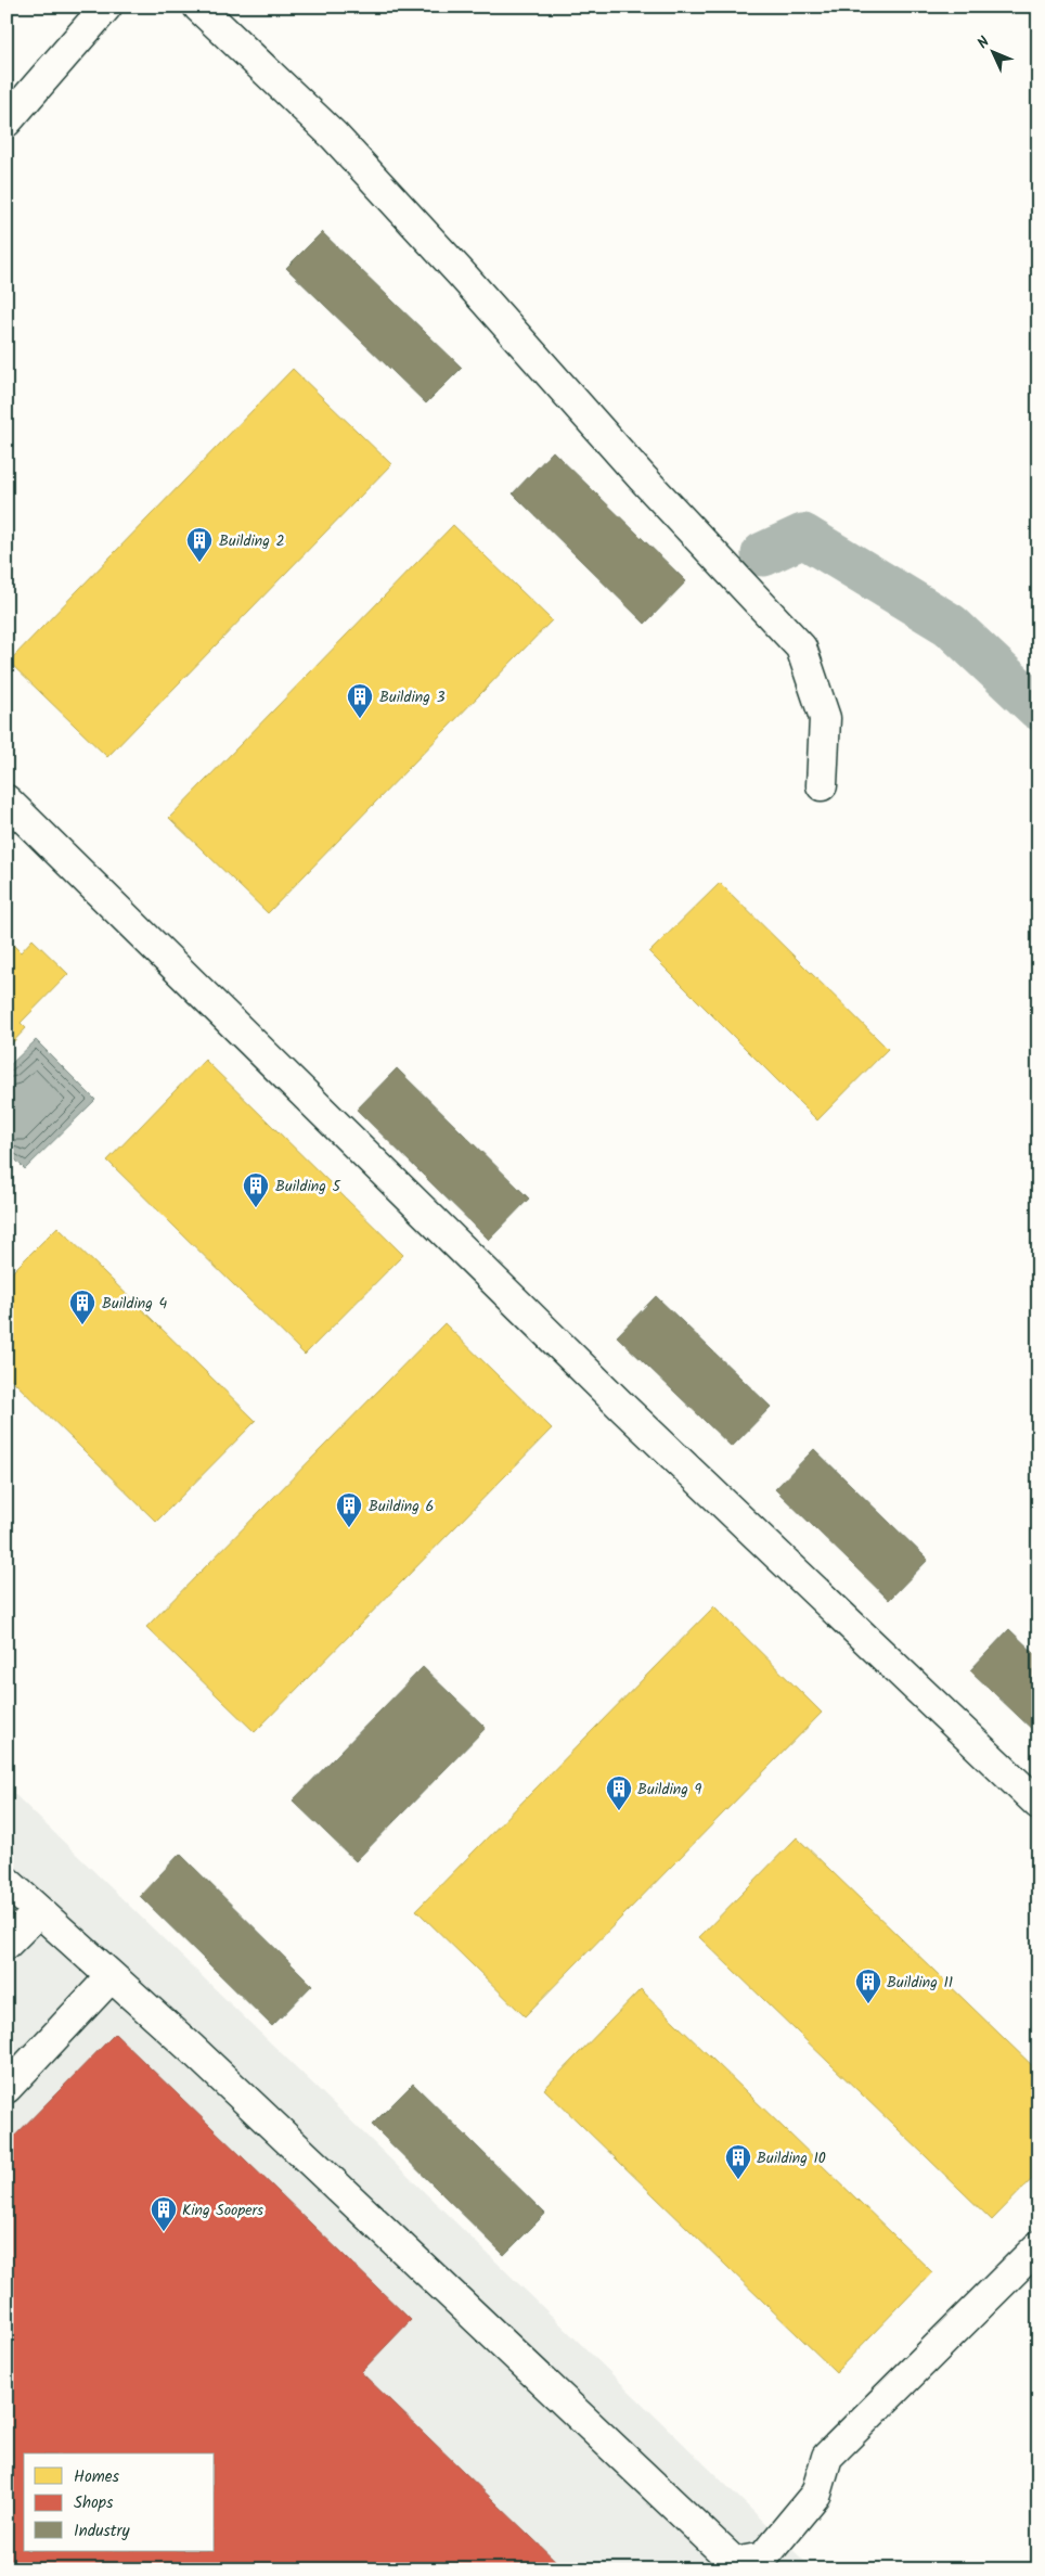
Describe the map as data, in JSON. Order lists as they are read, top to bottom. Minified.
{"places":{"building":["Building 2","Building 3","Building 5","Building 4","Building 6","Building 9","Building 11","Building 10","King Soopers"]},"legend":["Homes","Shops","Industry"],"north":"top left"}
